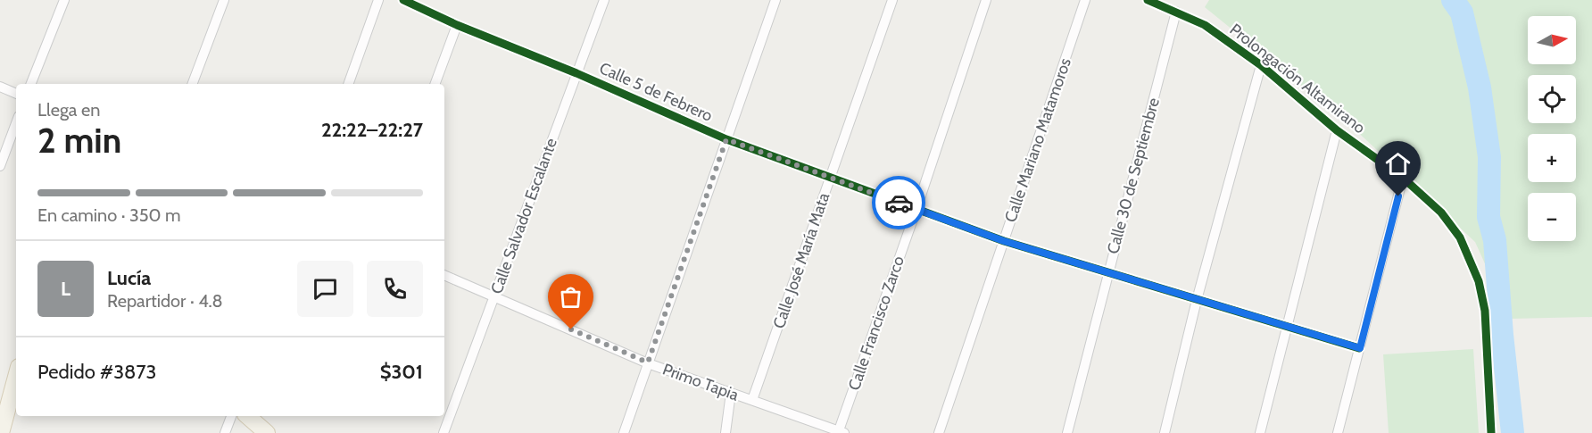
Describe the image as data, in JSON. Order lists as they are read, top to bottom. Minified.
{"streets":{"street":["Prolongación Altamirano","Calle 5 de Febrero","Calle Mariano Matamoros","Calle 30 de Septiembre","Calle Salvador Escalante","Calle José María Mata","Calle Francisco Zarco","Primo Tapia"]},"crossings":[["Prolongación Altamirano","Calle 30 de Septiembre"],["Calle 5 de Febrero","Calle Mariano Matamoros"],["Calle 5 de Febrero","Calle 30 de Septiembre"],["Calle 5 de Febrero","Calle Salvador Escalante"],["Calle 5 de Febrero","Calle José María Mata"],["Calle 5 de Febrero","Calle Francisco Zarco"],["Calle Salvador Escalante","Primo Tapia"],["Calle José María Mata","Primo Tapia"],["Calle Francisco Zarco","Primo Tapia"]],"north":"right","page":{"map_buttons":["+","−"],"heading":["2 min","Llega en","22:22–22:27"],"panel":["Lucía","Repartidor · 4.8","Pedido #3873","$301"],"bar":"En camino · 350 m","round":"L"}}
